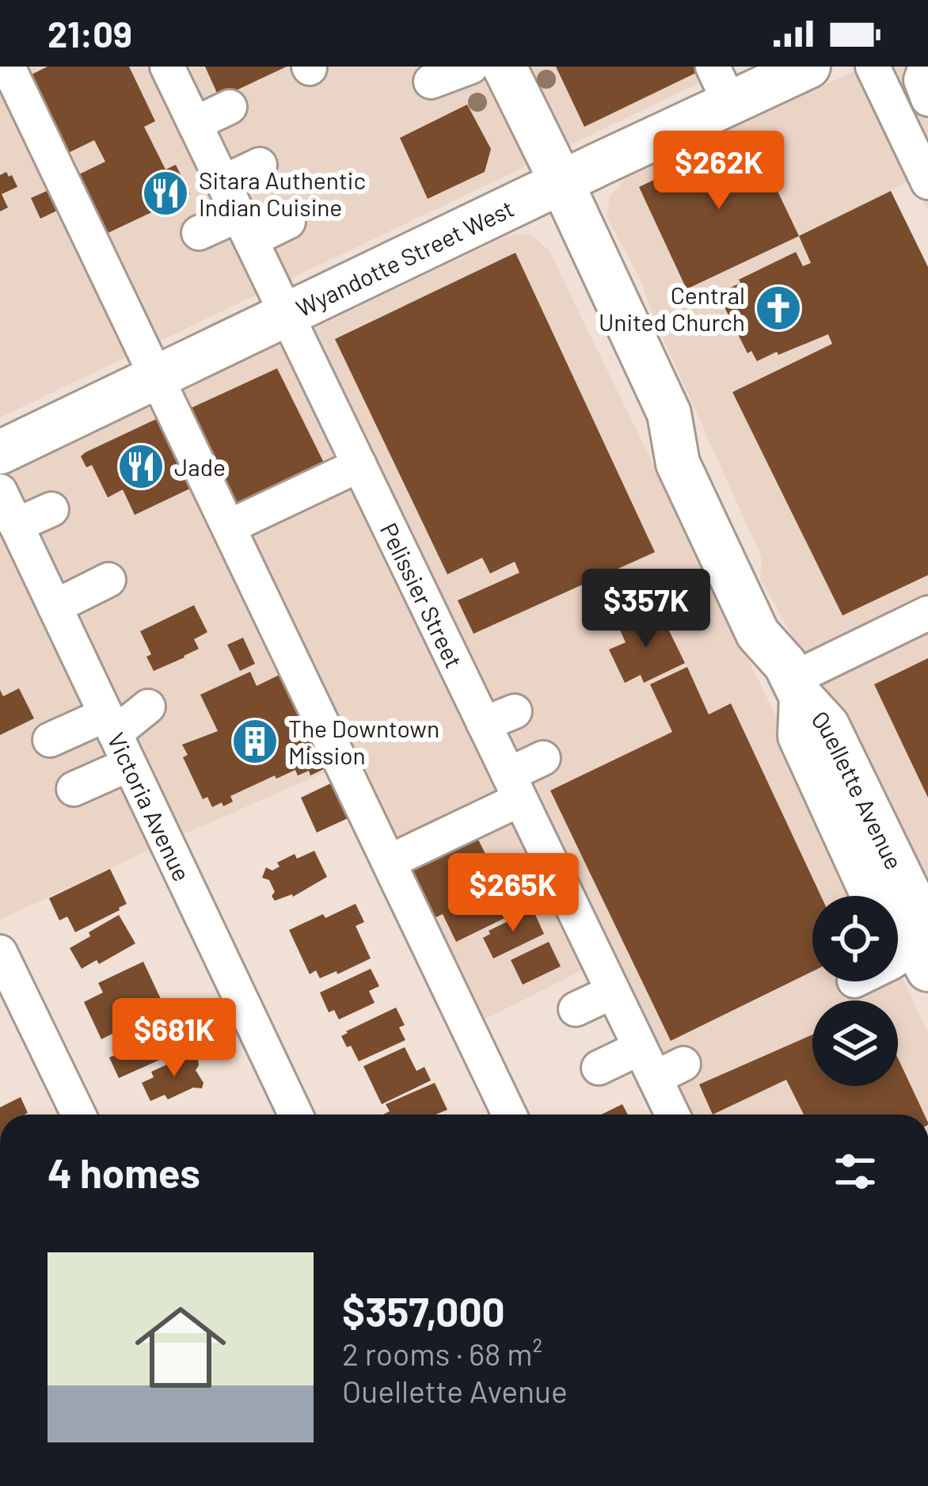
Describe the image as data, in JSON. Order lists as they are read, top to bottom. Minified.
{"streets":{"main road":["Wyandotte Street West","Ouellette Avenue"],"street":["Pelissier Street","Victoria Avenue"]},"crossings":[["Wyandotte Street West","Pelissier Street"],["Wyandotte Street West","Ouellette Avenue"]],"places":{"restaurant":["Sitara Authentic Indian Cuisine","Jade"],"church":["Central United Church"],"building":["The Downtown Mission"]},"page":{"status":"21:09","price":["$262K","$357K","$265K","$681K"],"heading":"4 homes","list":[{"name":"$357,000","note":"2 rooms · 68 m² · Ouellette Avenue"}]}}
